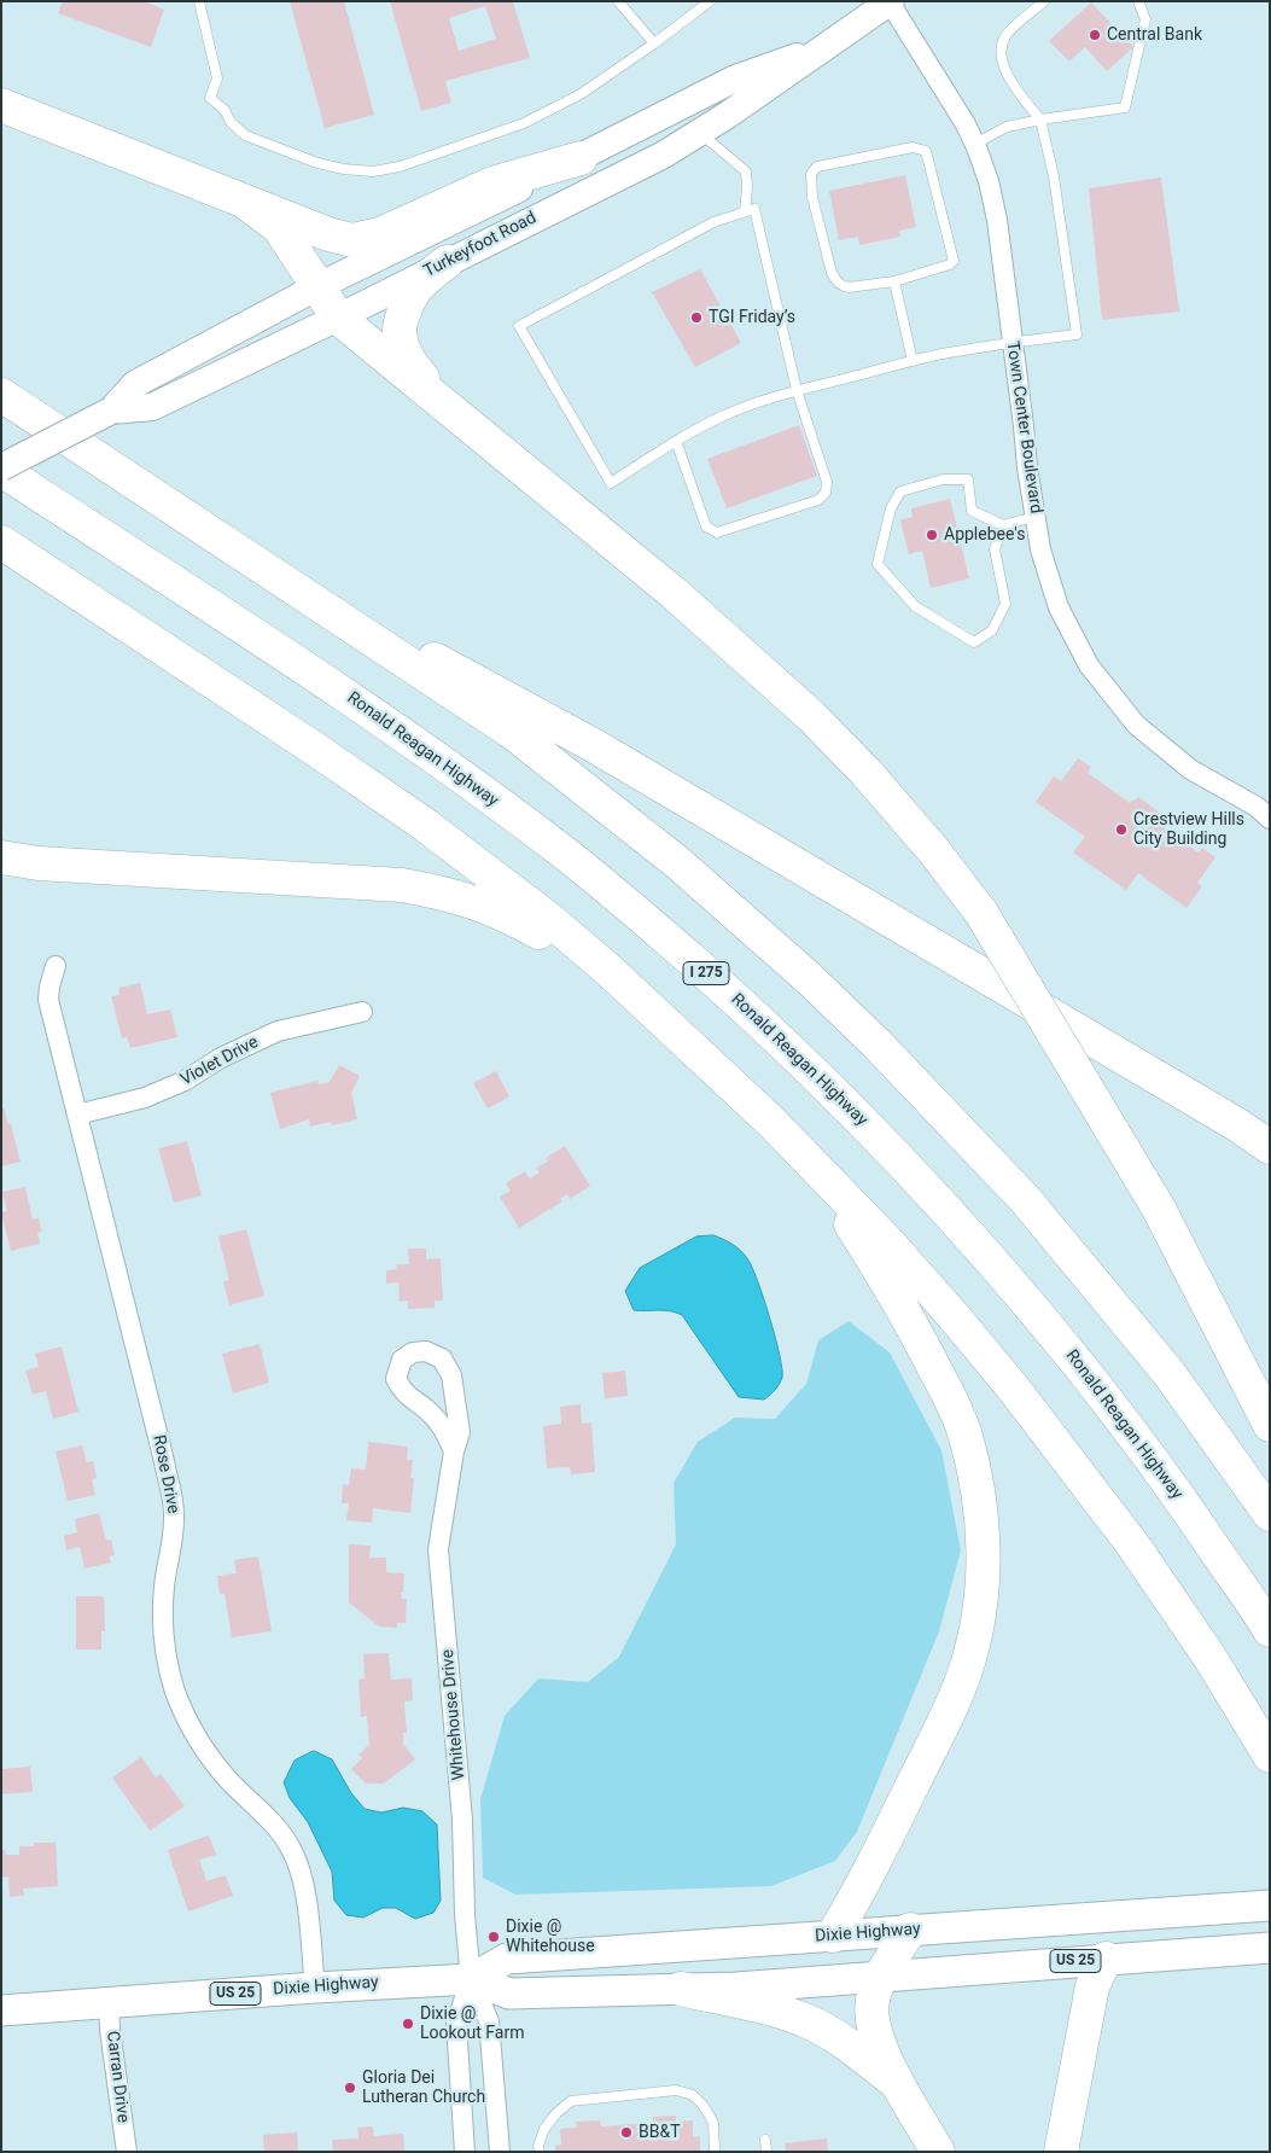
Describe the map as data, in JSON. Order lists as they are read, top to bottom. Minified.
{"streets":{"highway":["Ronald Reagan Highway","I 275"],"main road":["Turkeyfoot Road","Dixie Highway","US 25"],"street":["Town Center Boulevard","Violet Drive","Rose Drive","Whitehouse Drive","Carran Drive"]},"crossings":[["Turkeyfoot Road","Town Center Boulevard"],["Turkeyfoot Road","Ronald Reagan Highway"],["Violet Drive","Rose Drive"],["Rose Drive","Dixie Highway"],["Whitehouse Drive","Dixie Highway"],["Dixie Highway","Carran Drive"]],"places":["Central Bank","TGI Friday’s","Applebee's","Crestview Hills City Building","Dixie @ Whitehouse","Dixie @ Lookout Farm","Gloria Dei Lutheran Church","BB&T"]}
